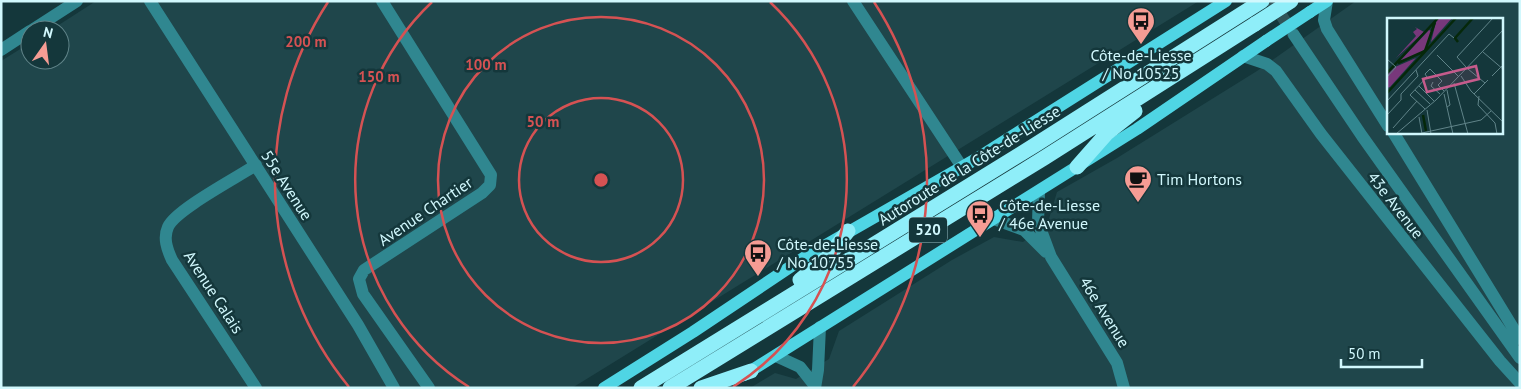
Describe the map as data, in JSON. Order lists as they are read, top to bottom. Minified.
{"streets":{"highway":["Autoroute de la Côte-de-Liesse","520"],"street":["55e Avenue","43e Avenue","Avenue Chartier","Avenue Calais","46e Avenue"]},"crossings":[["55e Avenue","Avenue Calais"]],"places":{"bus stop":["Côte-de-Liesse / No 10525","Côte-de-Liesse / 46e Avenue","Côte-de-Liesse / No 10755"],"cafe":["Tim Hortons"]},"scale_bar":"50 m","north":"top","rings":["200 m","100 m","150 m","50 m"]}
